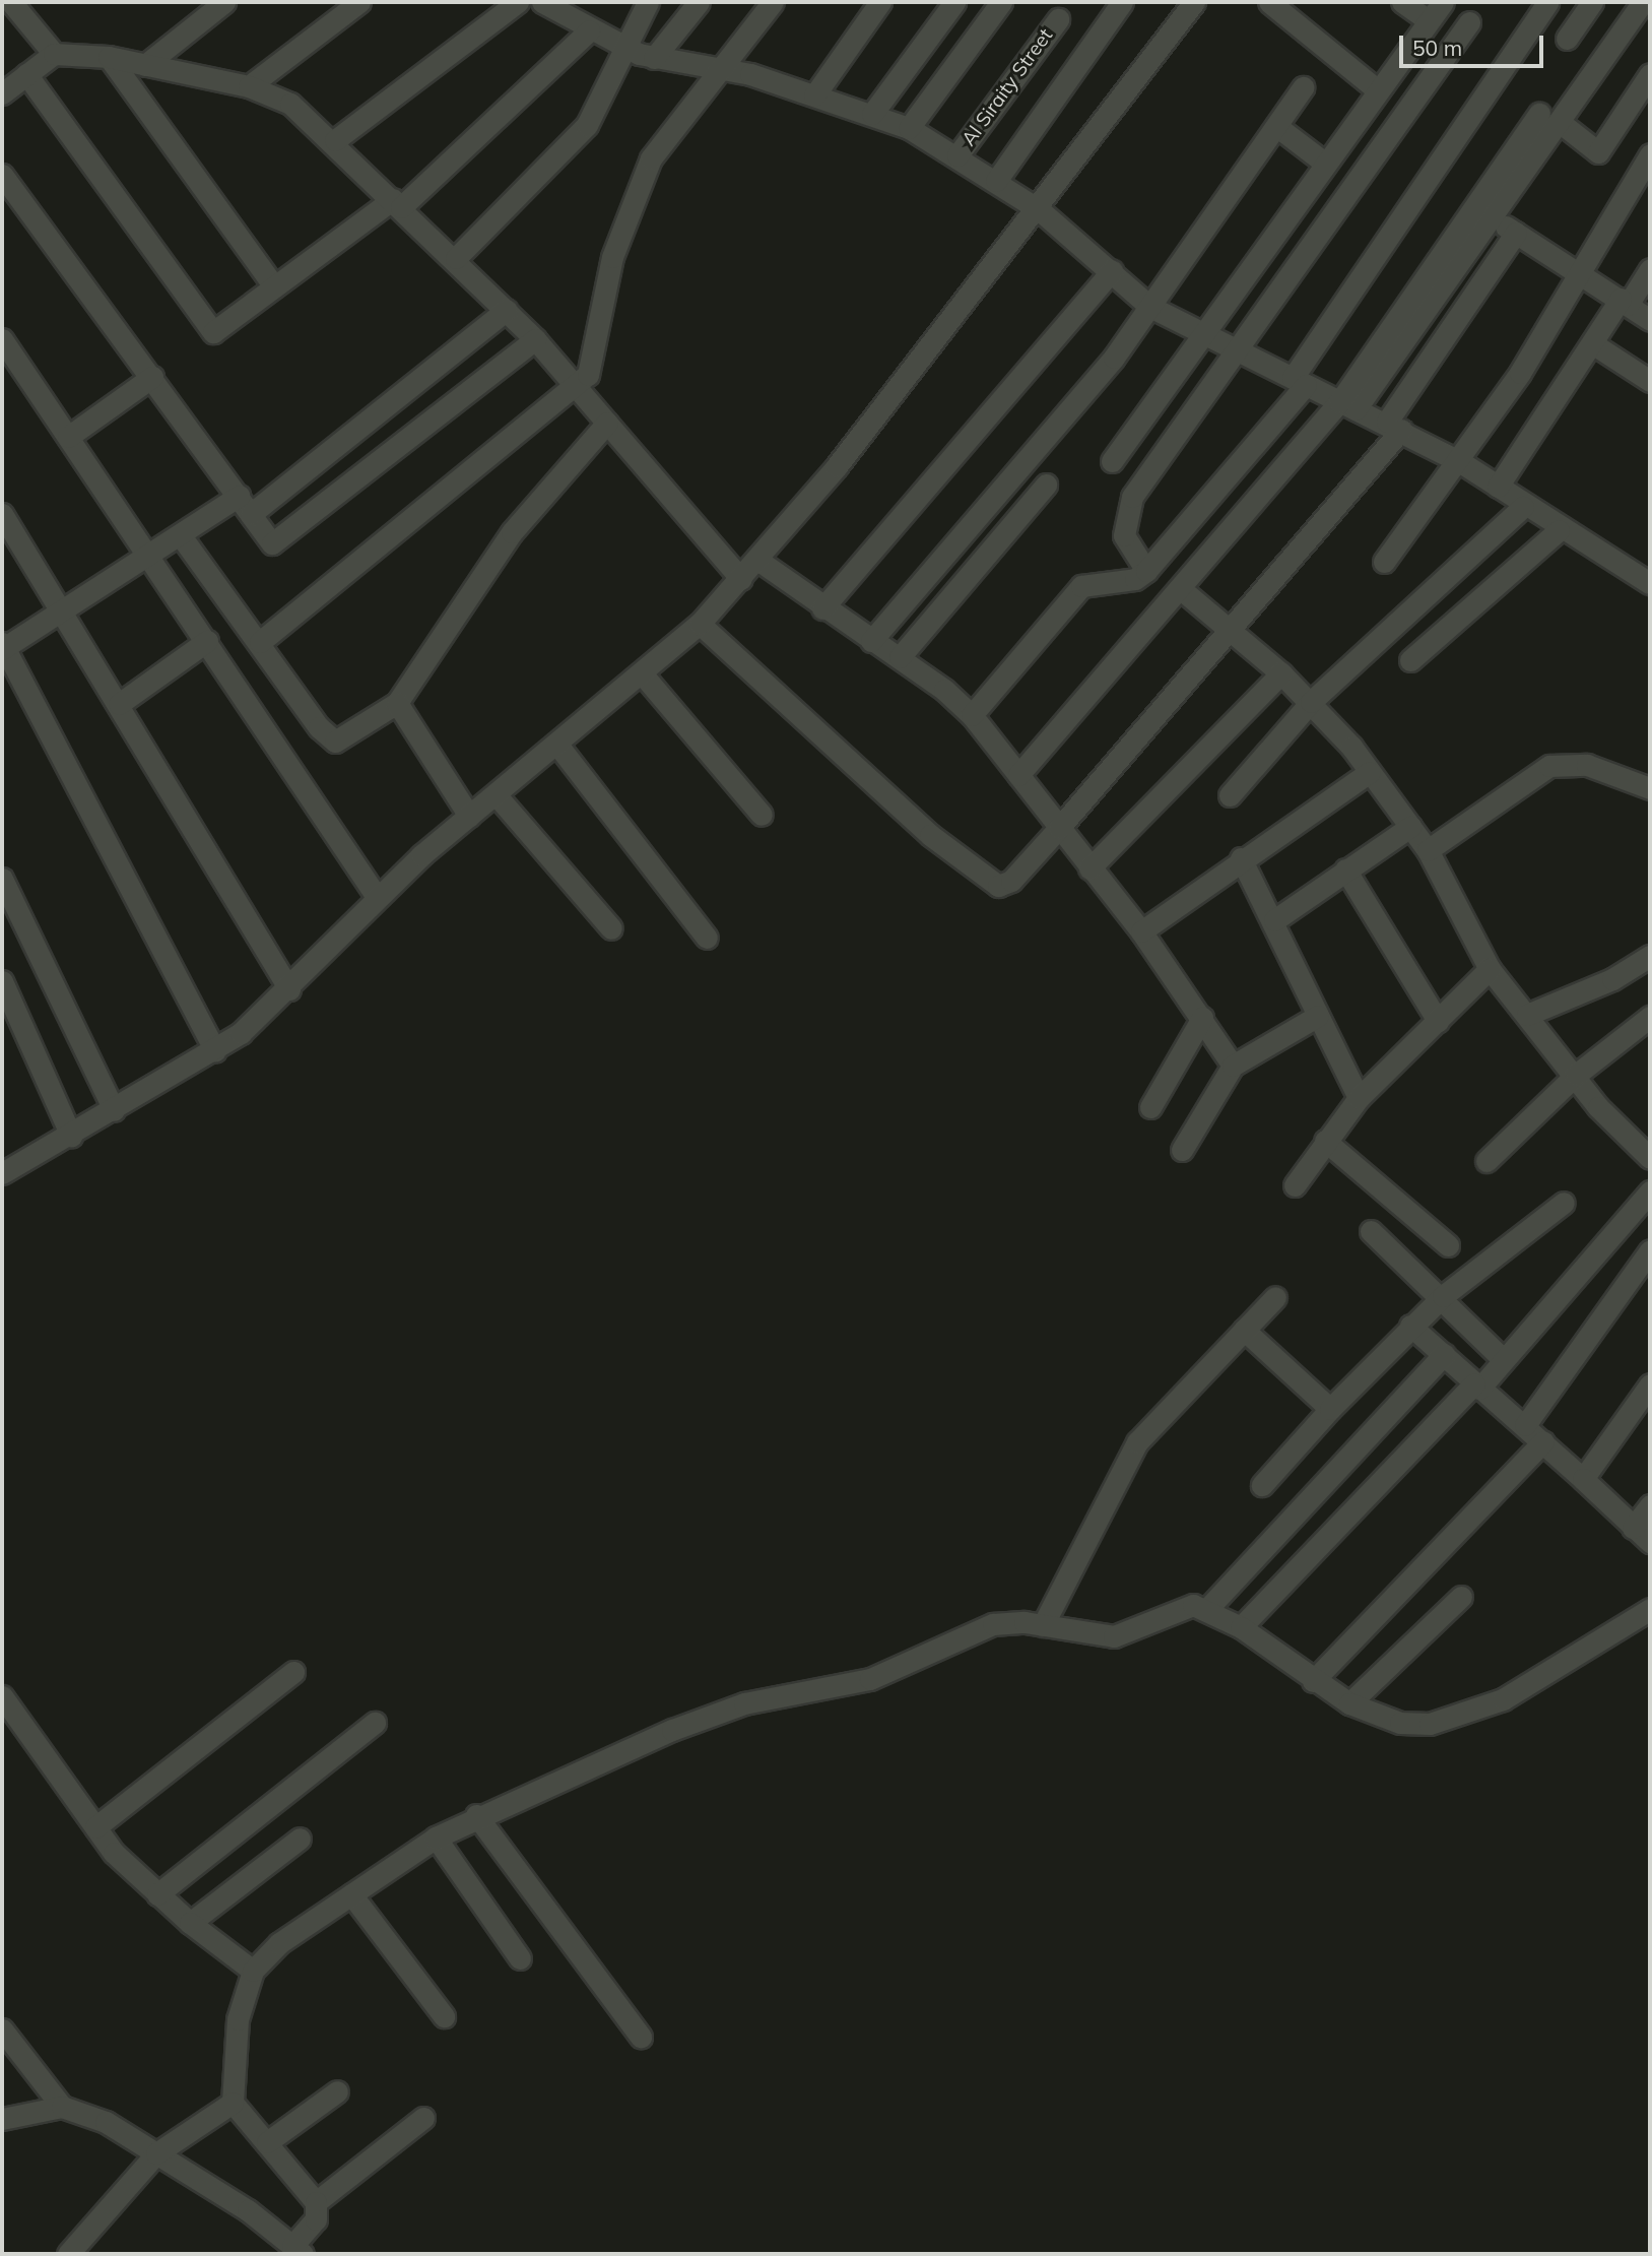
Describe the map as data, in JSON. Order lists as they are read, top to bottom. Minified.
{"streets":{"street":["Al Siraity Street"]},"scale_bar":"50 m"}
